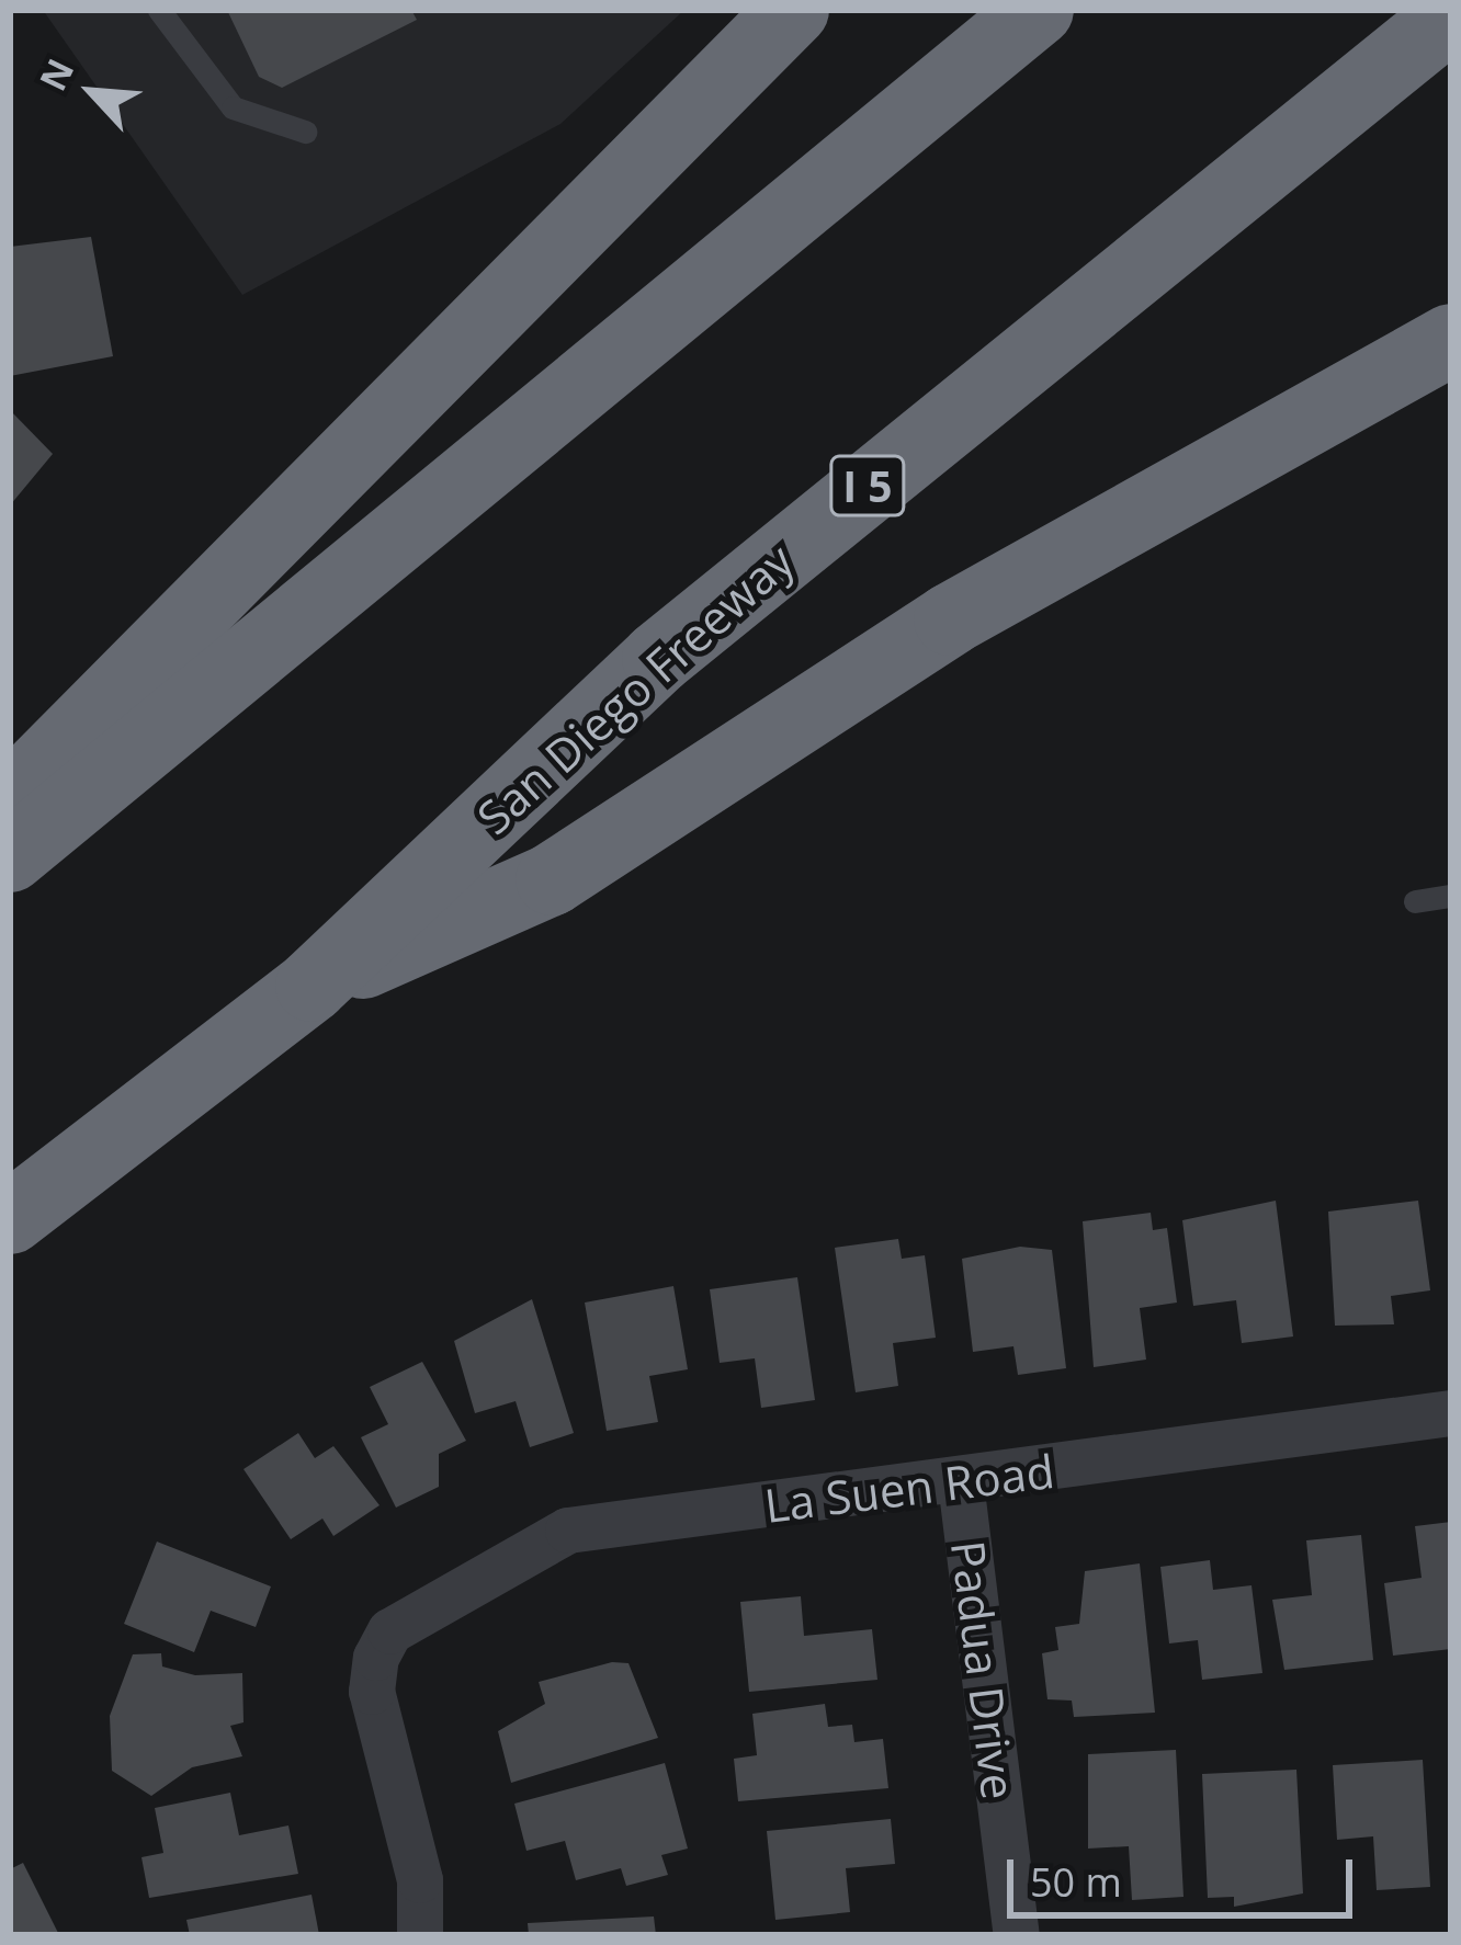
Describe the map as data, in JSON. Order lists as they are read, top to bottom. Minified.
{"streets":{"highway":["I 5","San Diego Freeway"],"street":["La Suen Road","Padua Drive"]},"crossings":[["La Suen Road","Padua Drive"]],"scale_bar":"50 m","north":"top left"}
